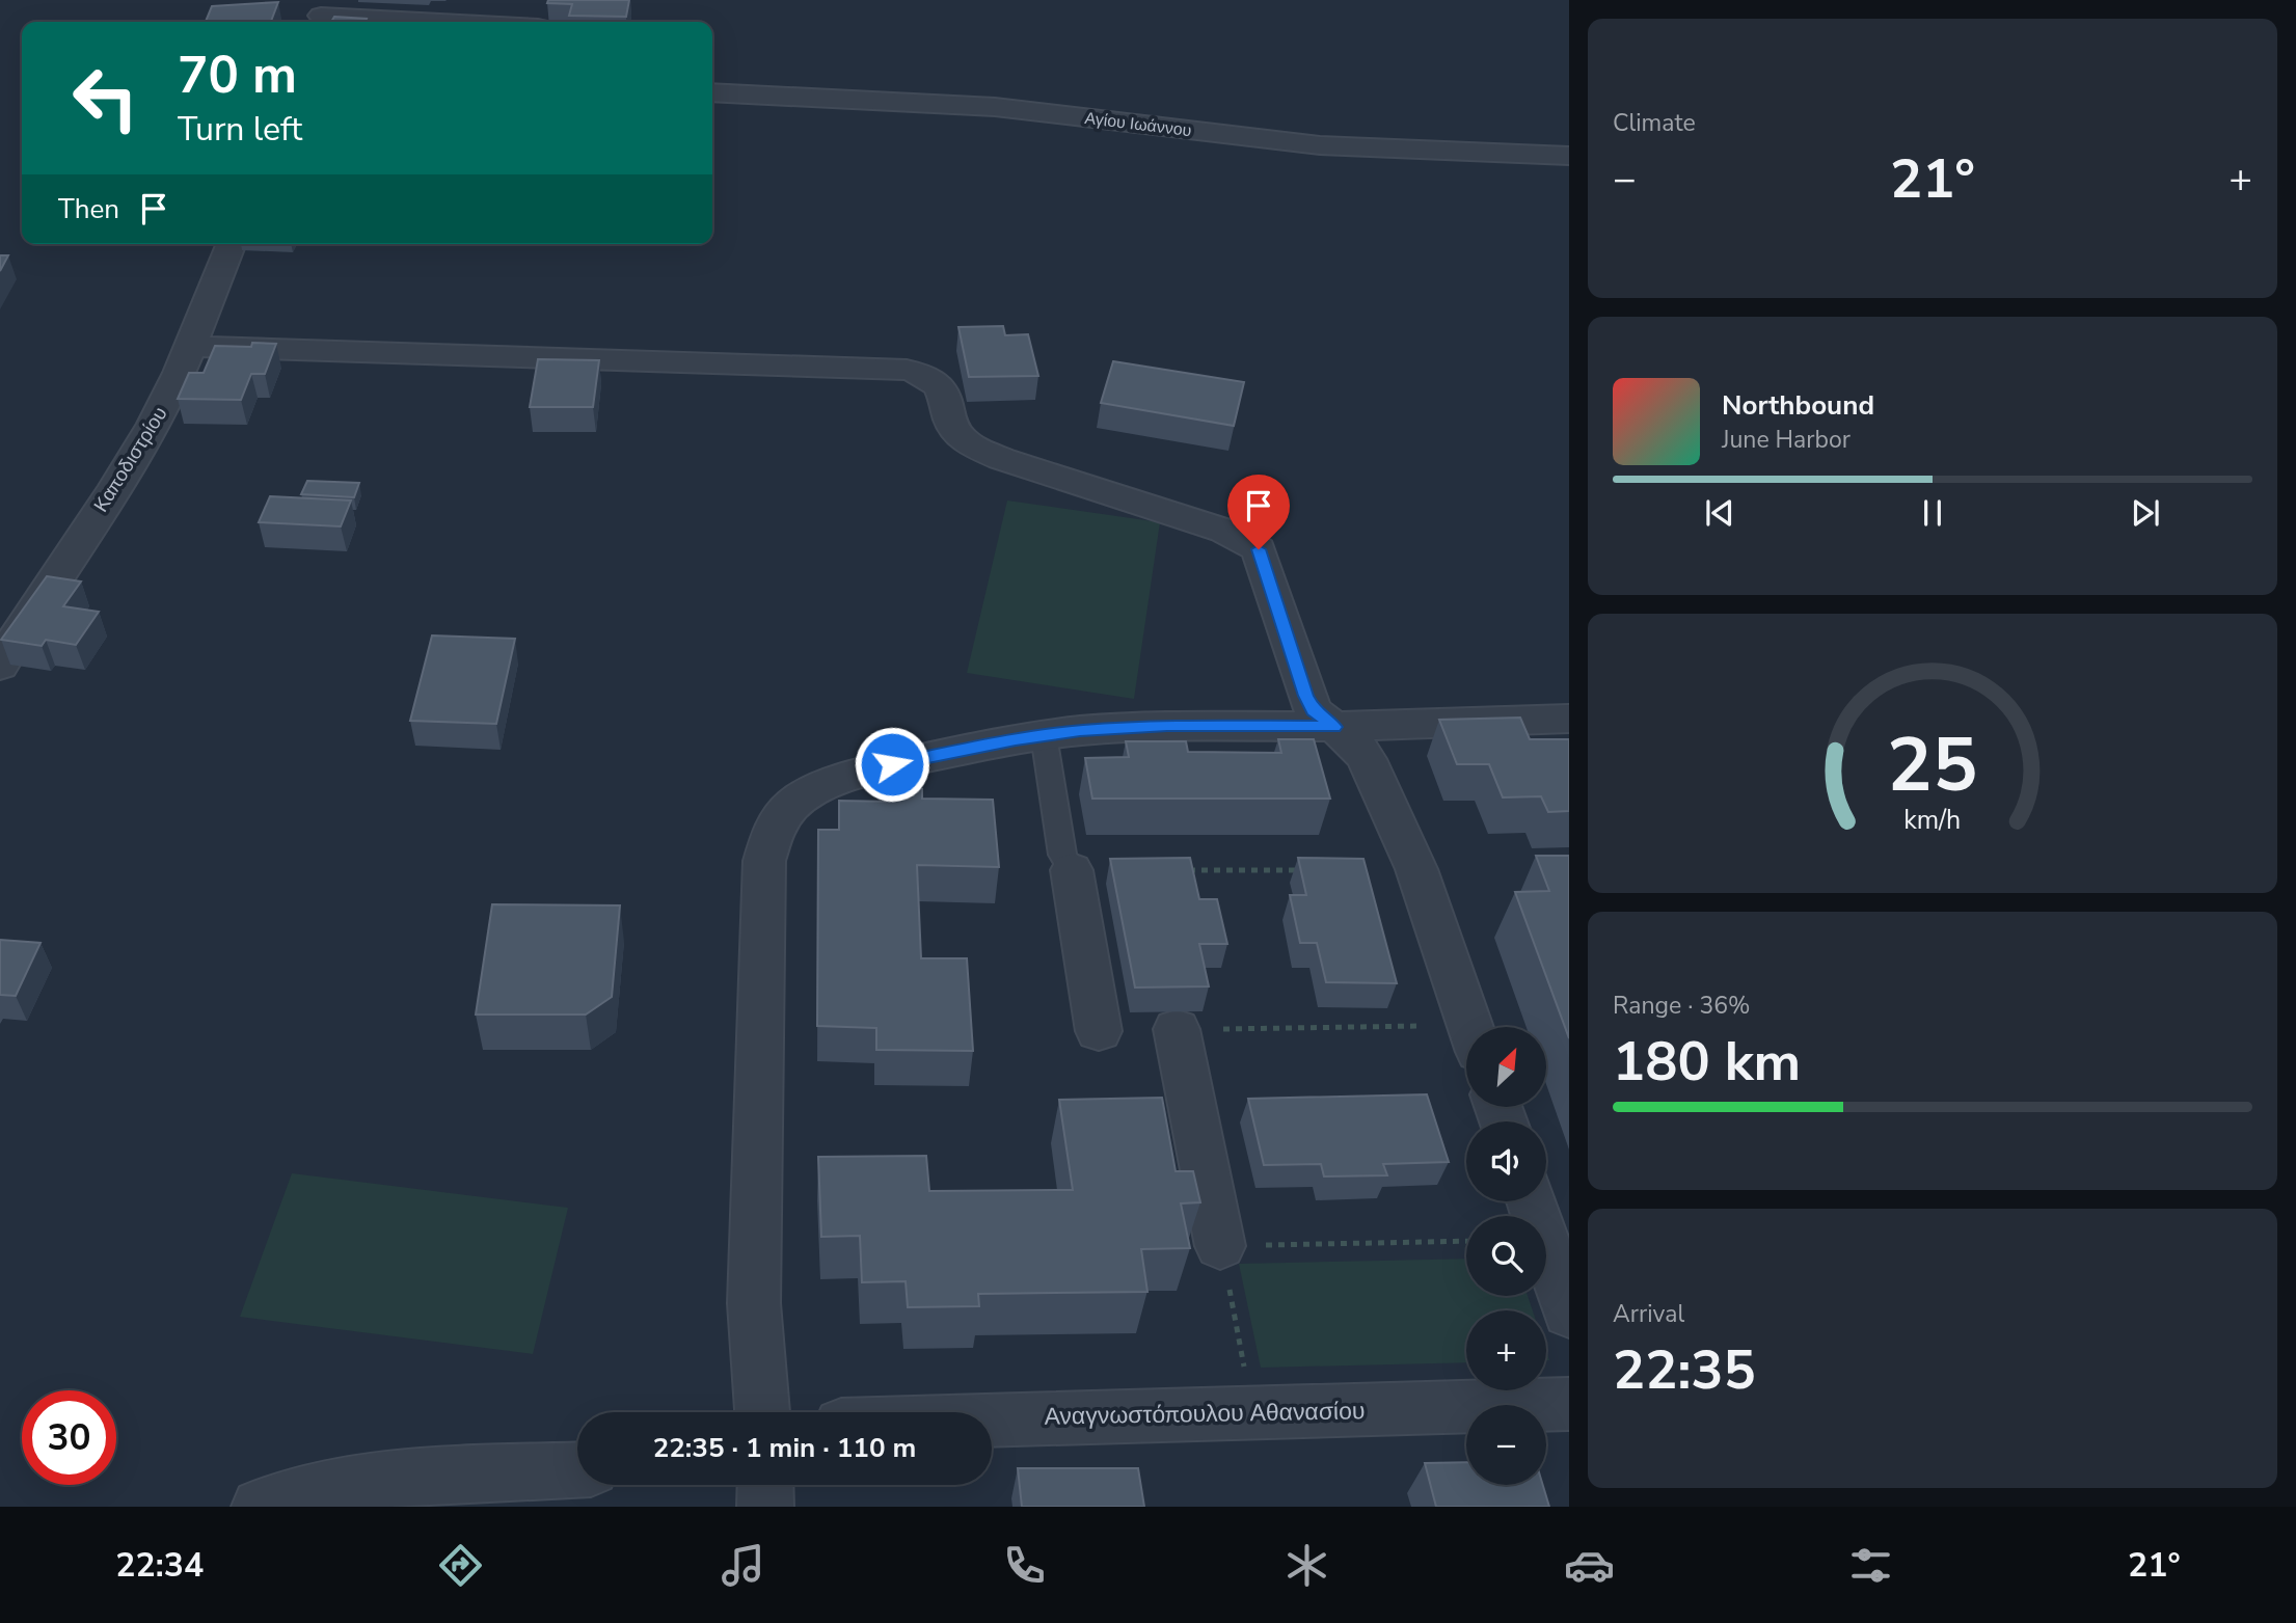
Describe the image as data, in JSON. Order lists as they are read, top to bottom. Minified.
{"streets":{"street":["Αγίου Ιωάννου","Καποδιστρίου","Αναγνωστόπουλου Αθανασίου"]},"north":"top right","page":{"tile":["Climate",["Range · 36%","180 km"],["Arrival","22:35"]],"turn":["70 m","Turn left"],"heat":["−","21°","+"],"then":"Then","song":["Northbound","June Harbor"],"map_buttons":["+","−"],"limit":"30","trip":"22:35 · 1 min · 110 m","tabs":["22:34","21°"],"gauge":["25","km/h"]}}
